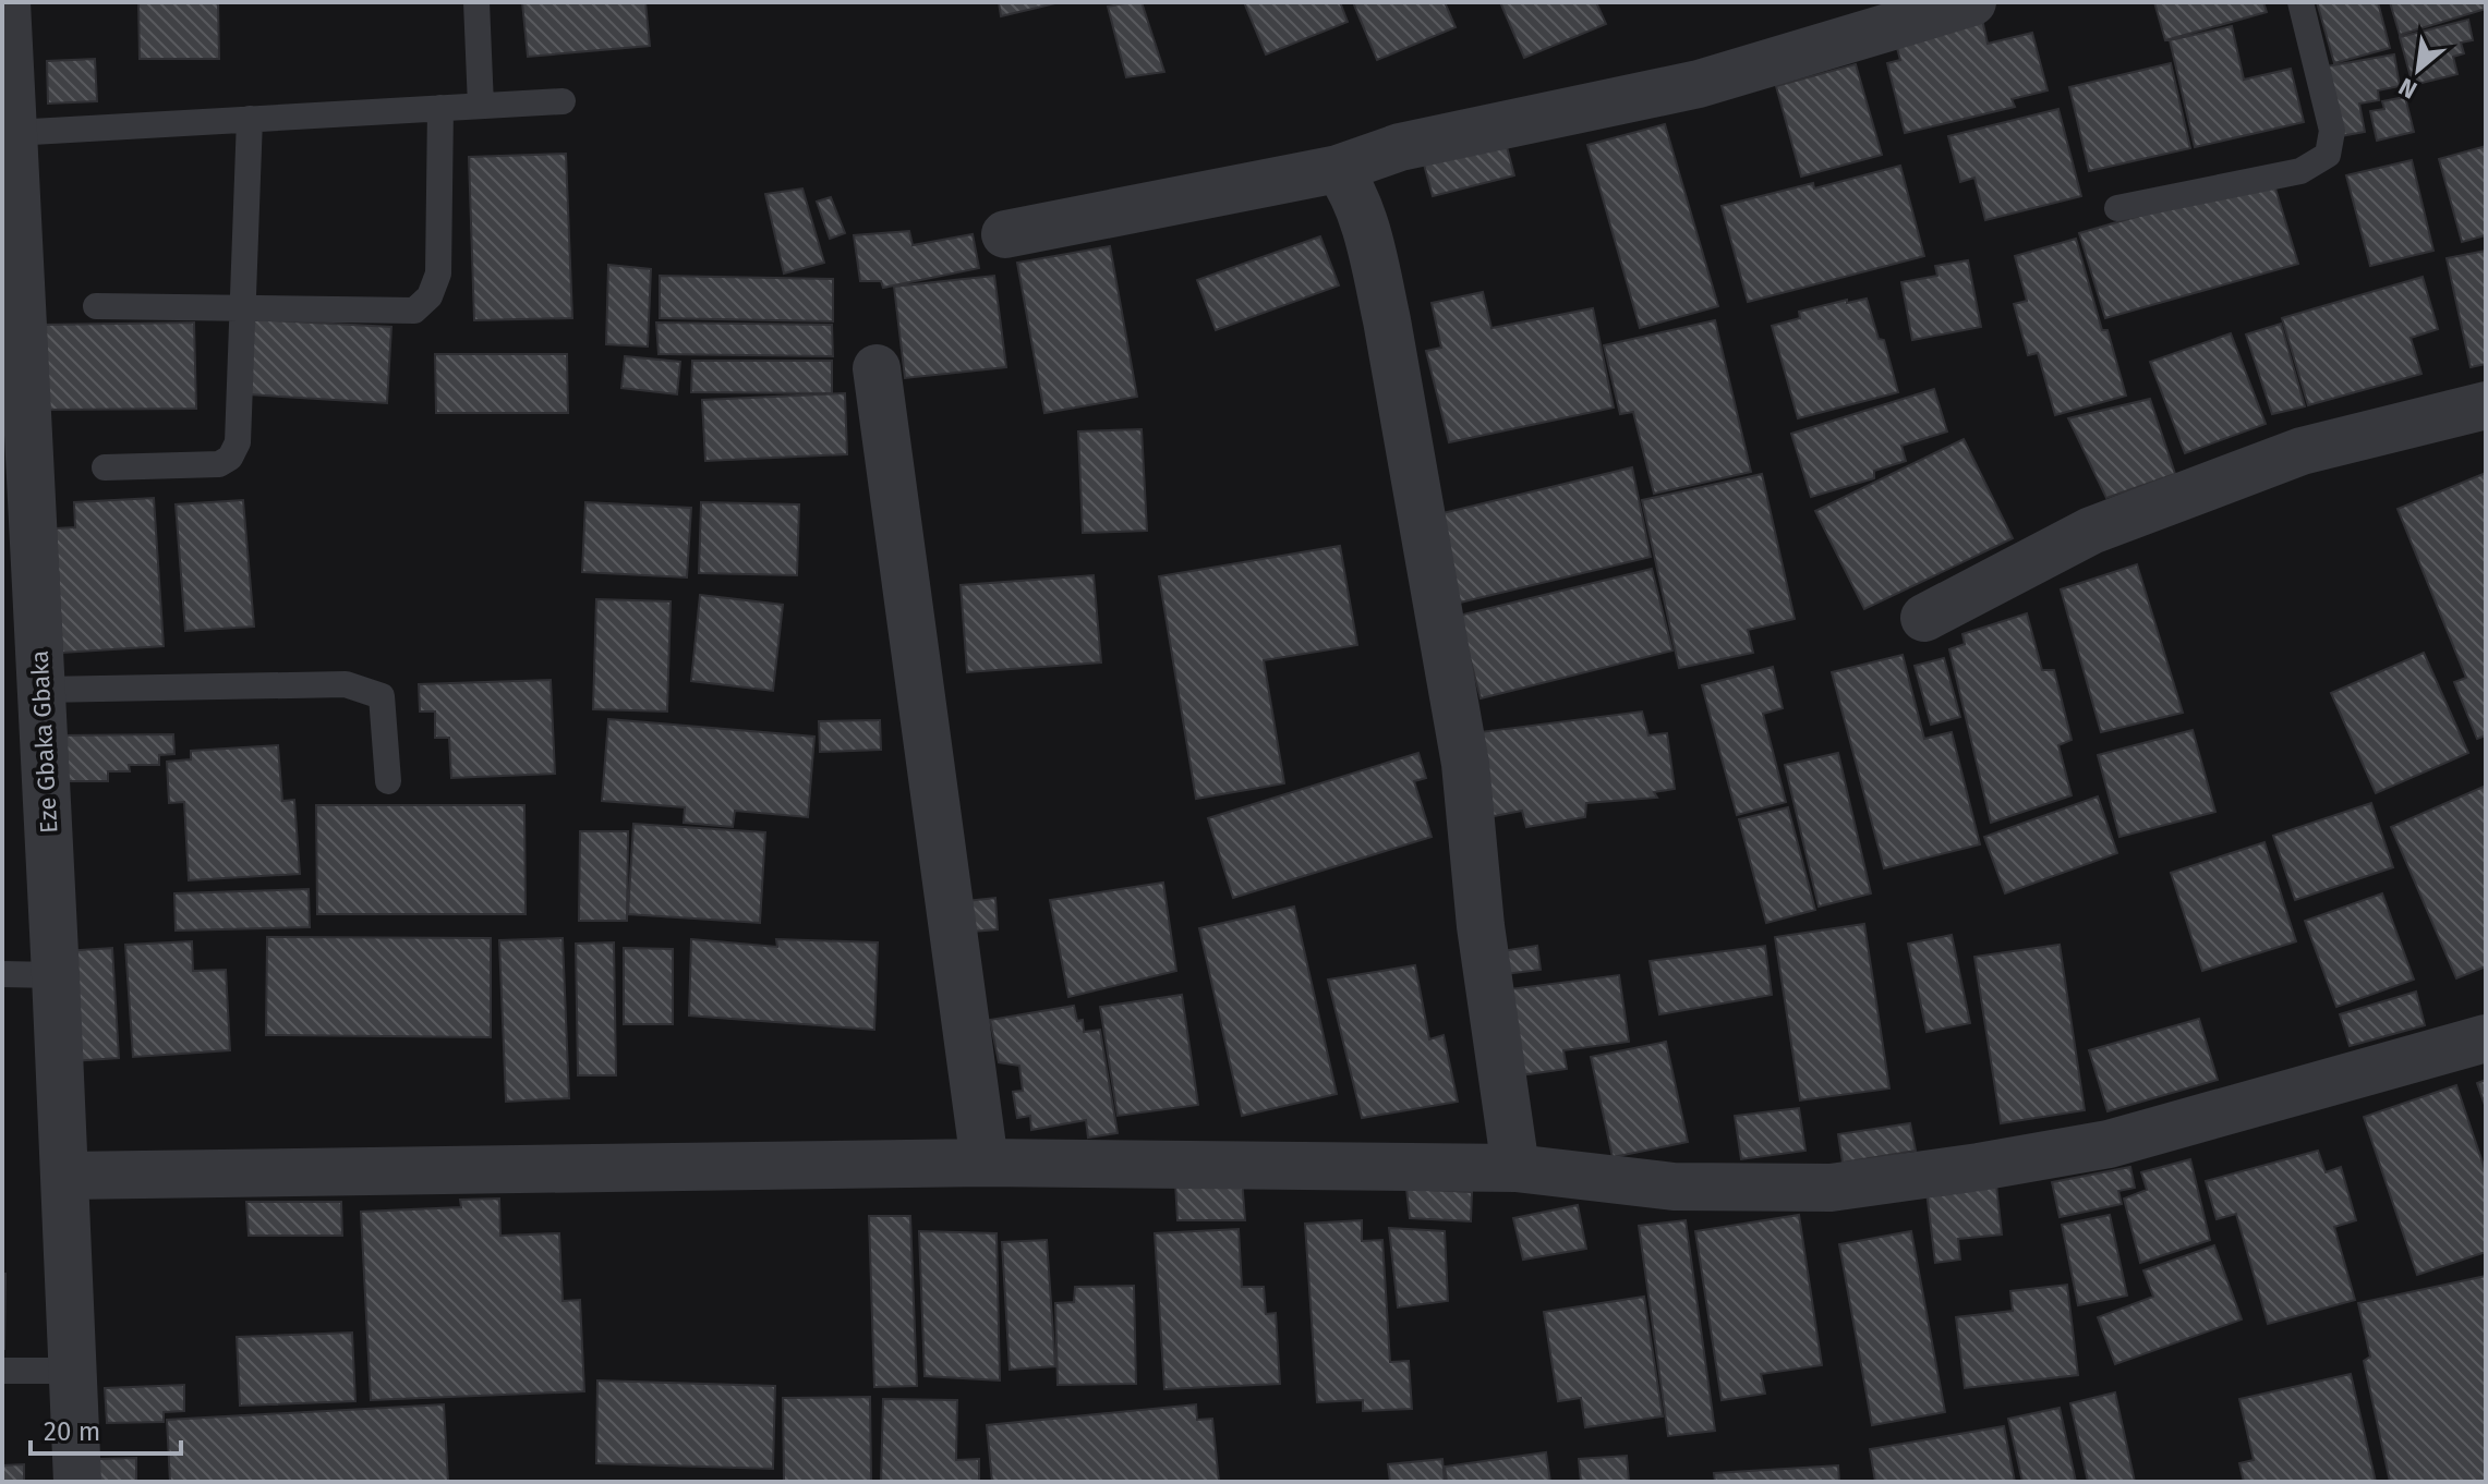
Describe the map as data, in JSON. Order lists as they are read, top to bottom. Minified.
{"streets":{"street":["Eze Gbaka Gbaka"]},"scale_bar":"20 m","north":"bottom left"}
